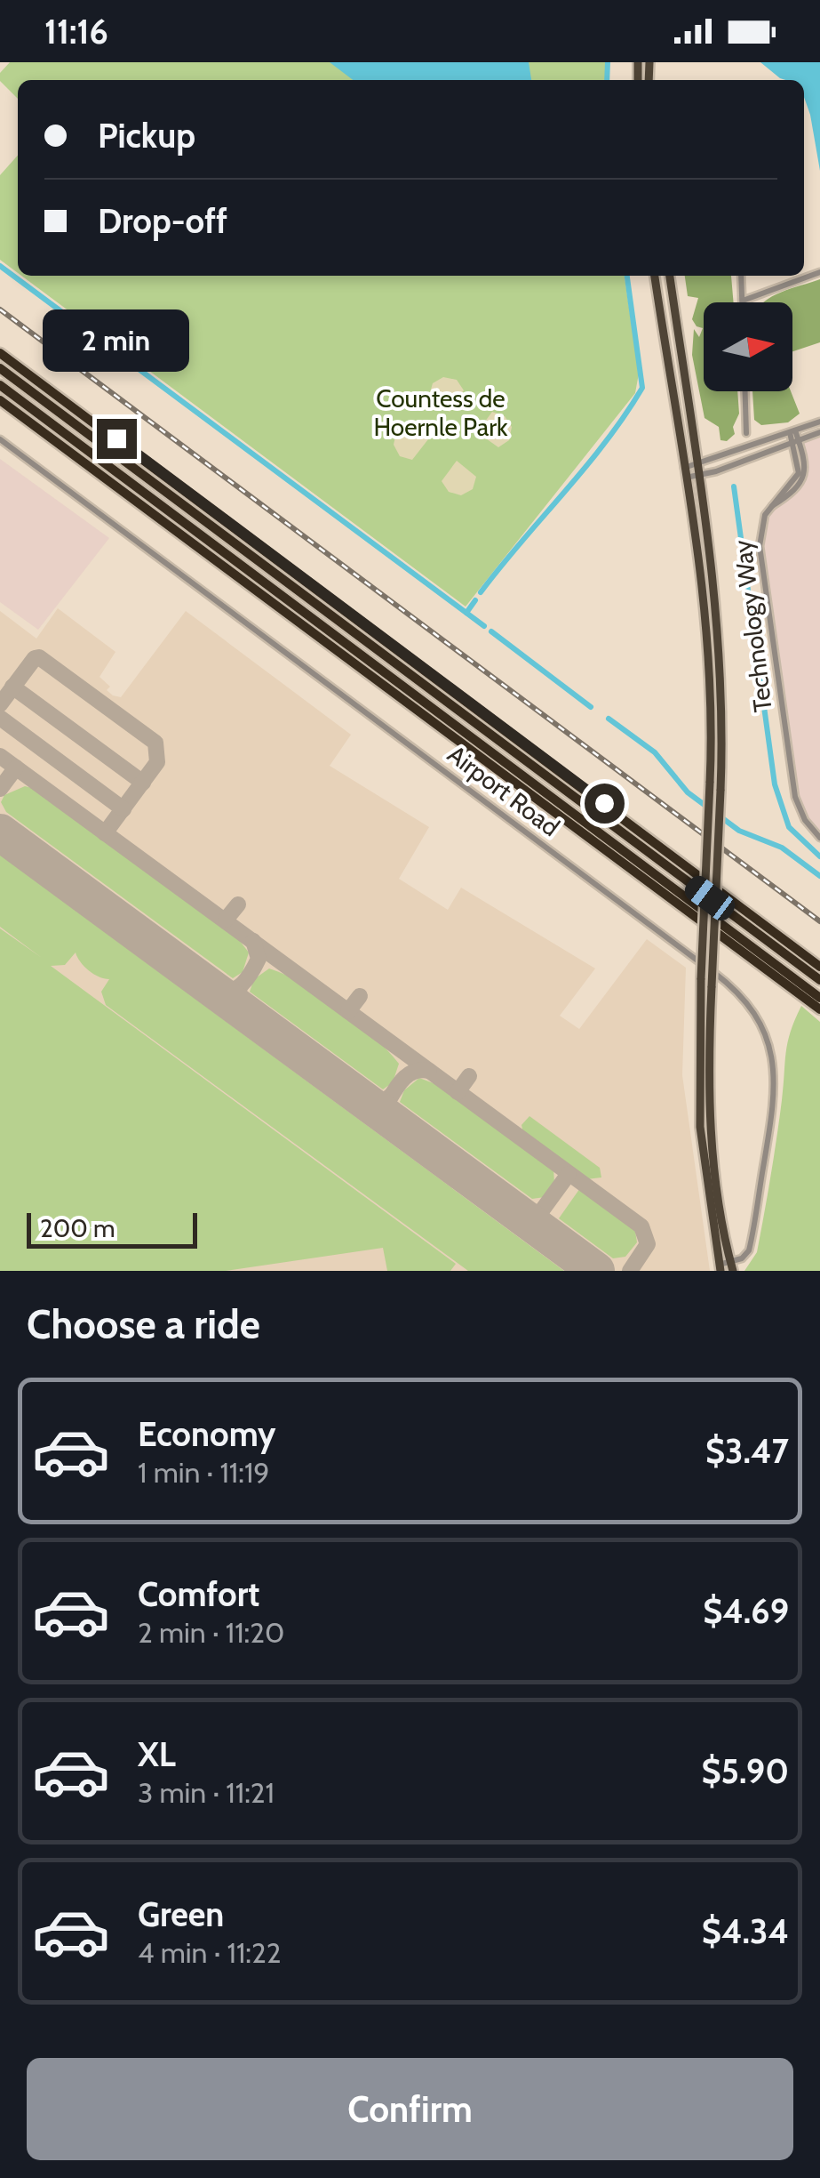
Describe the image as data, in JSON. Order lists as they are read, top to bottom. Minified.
{"streets":{"street":["Technology Way","Airport Road"]},"parks":["Countess de Hoernle Park"],"scale_bar":"200 m","north":"right","page":{"status":"11:16","banner":["Pickup","Drop-off"],"bubble":"2 min","scale":"200 m","heading":"Choose a ride","list":[{"name":"Economy","note":"1 min · 11:19","value":"$3.47"},{"name":"Comfort","note":"2 min · 11:20","value":"$4.69"},{"name":"XL","note":"3 min · 11:21","value":"$5.90"},{"name":"Green","note":"4 min · 11:22","value":"$4.34"}],"buttons":"Confirm"}}
